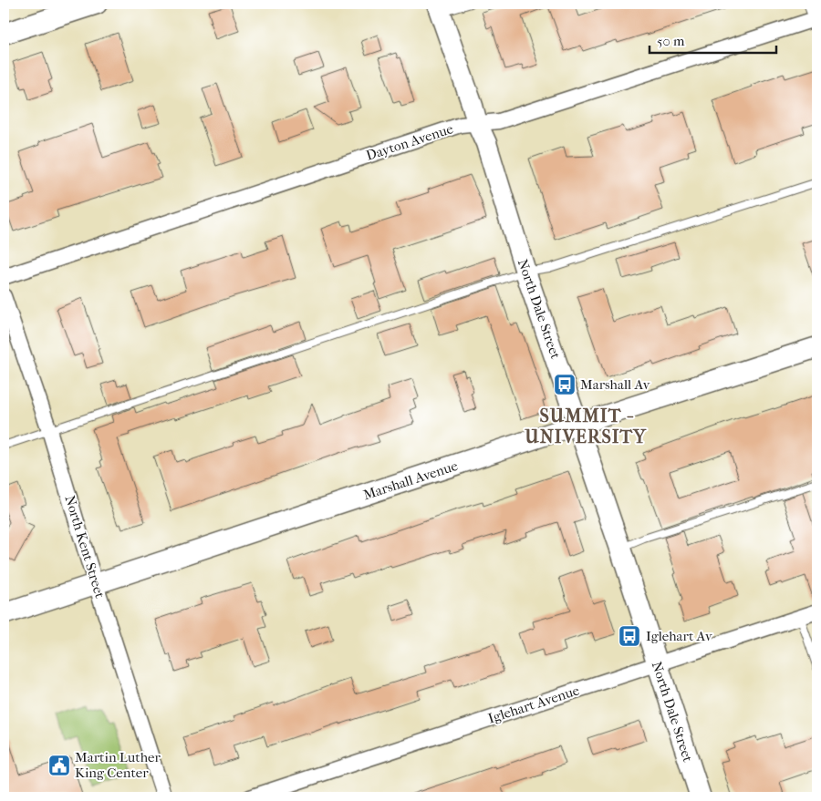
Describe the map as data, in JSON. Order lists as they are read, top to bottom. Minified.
{"streets":{"street":["Dayton Avenue","North Dale Street","Marshall Avenue","North Kent Street","Iglehart Avenue"]},"crossings":[["Dayton Avenue","North Dale Street"],["North Dale Street","Marshall Avenue"],["North Dale Street","Iglehart Avenue"],["Marshall Avenue","North Kent Street"]],"districts":["SUMMIT - UNIVERSITY"],"places":{"bus stop":["Marshall Av","Iglehart Av"],"public building":["Martin Luther King Center"]},"scale_bar":"50 m"}
